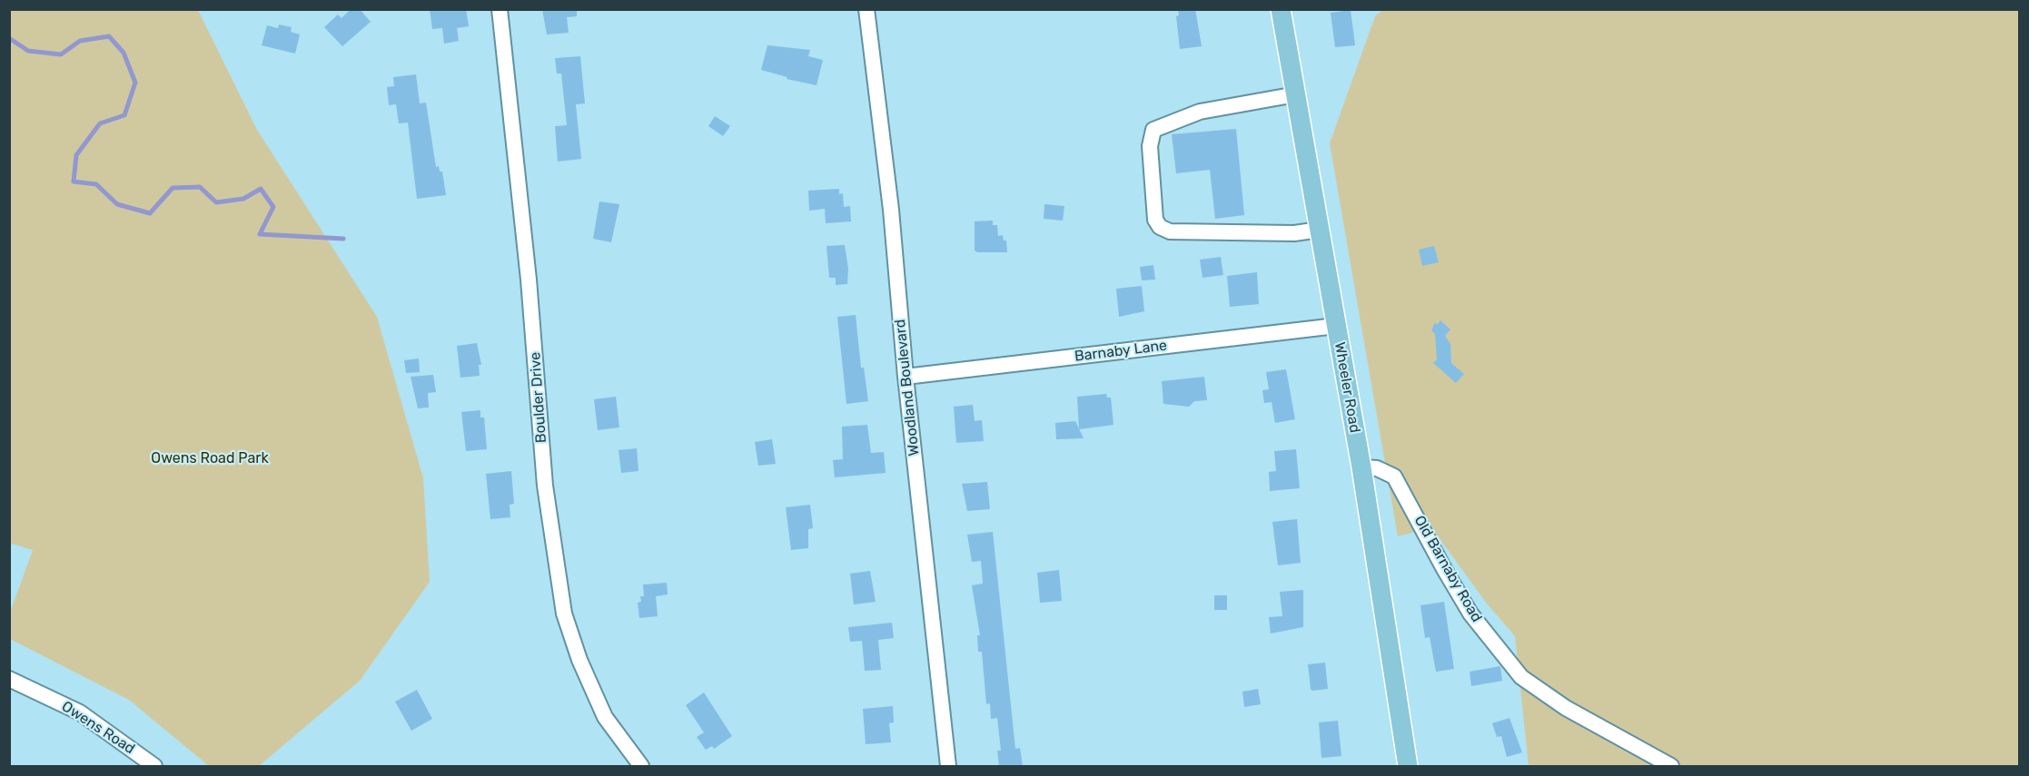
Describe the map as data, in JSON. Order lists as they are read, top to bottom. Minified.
{"streets":{"main road":["Wheeler Road"],"street":["Barnaby Lane","Woodland Boulevard","Boulder Drive","Old Barnaby Road","Owens Road"]},"crossings":[["Barnaby Lane","Woodland Boulevard"],["Barnaby Lane","Wheeler Road"],["Wheeler Road","Old Barnaby Road"]],"parks":["Owens Road Park"]}
